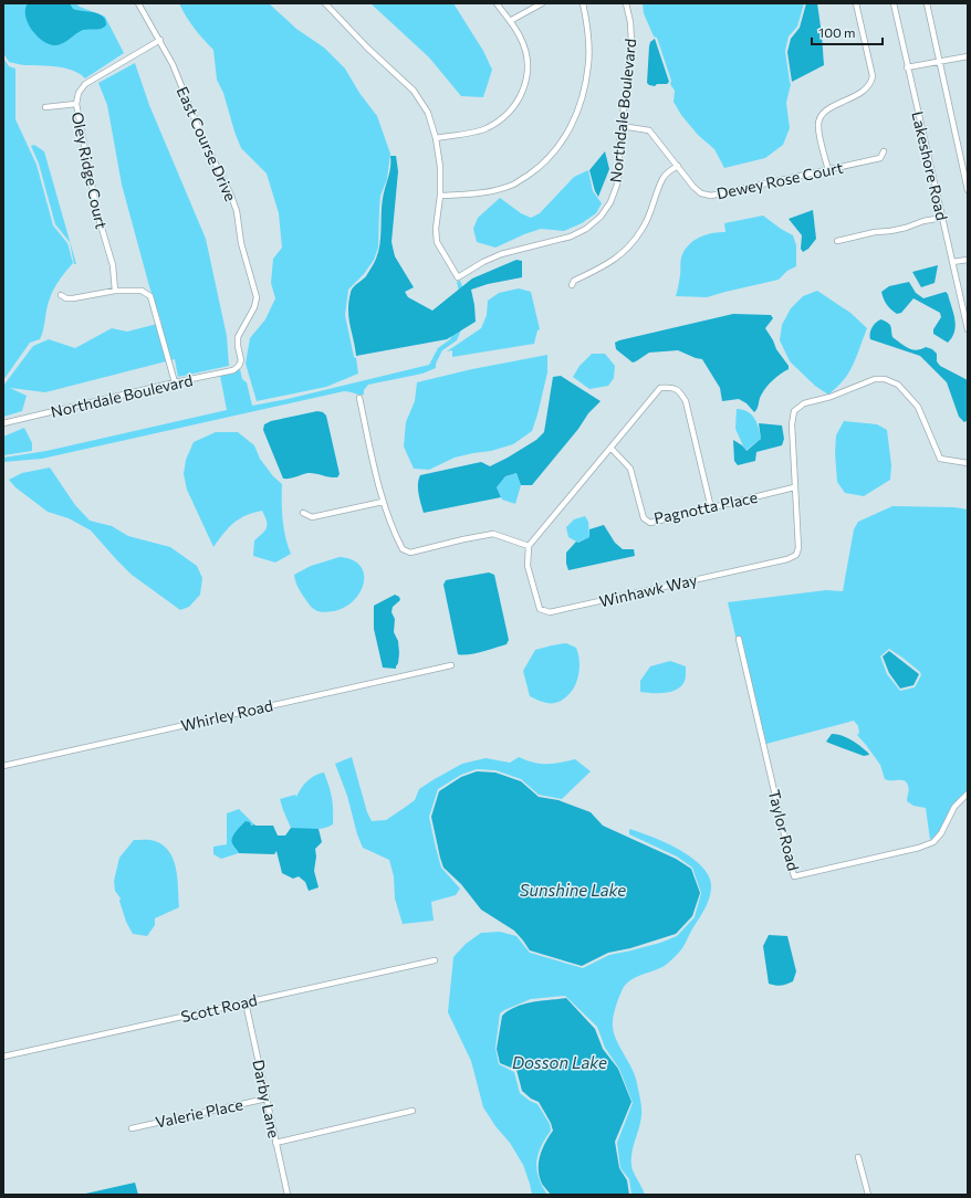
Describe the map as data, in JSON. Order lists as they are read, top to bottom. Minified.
{"streets":{"street":["Northdale Boulevard","East Course Drive","Lakeshore Road","Oley Ridge Court","Dewey Rose Court","Pagnotta Place","Winhawk Way","Whirley Road","Taylor Road","Scott Road","Darby Lane","Valerie Place"]},"crossings":[["Northdale Boulevard","East Course Drive"],["Northdale Boulevard","Dewey Rose Court"],["East Course Drive","Oley Ridge Court"],["Pagnotta Place","Winhawk Way"],["Scott Road","Darby Lane"],["Darby Lane","Valerie Place"]],"water":["Sunshine Lake","Dosson Lake"],"scale_bar":"100 m"}
